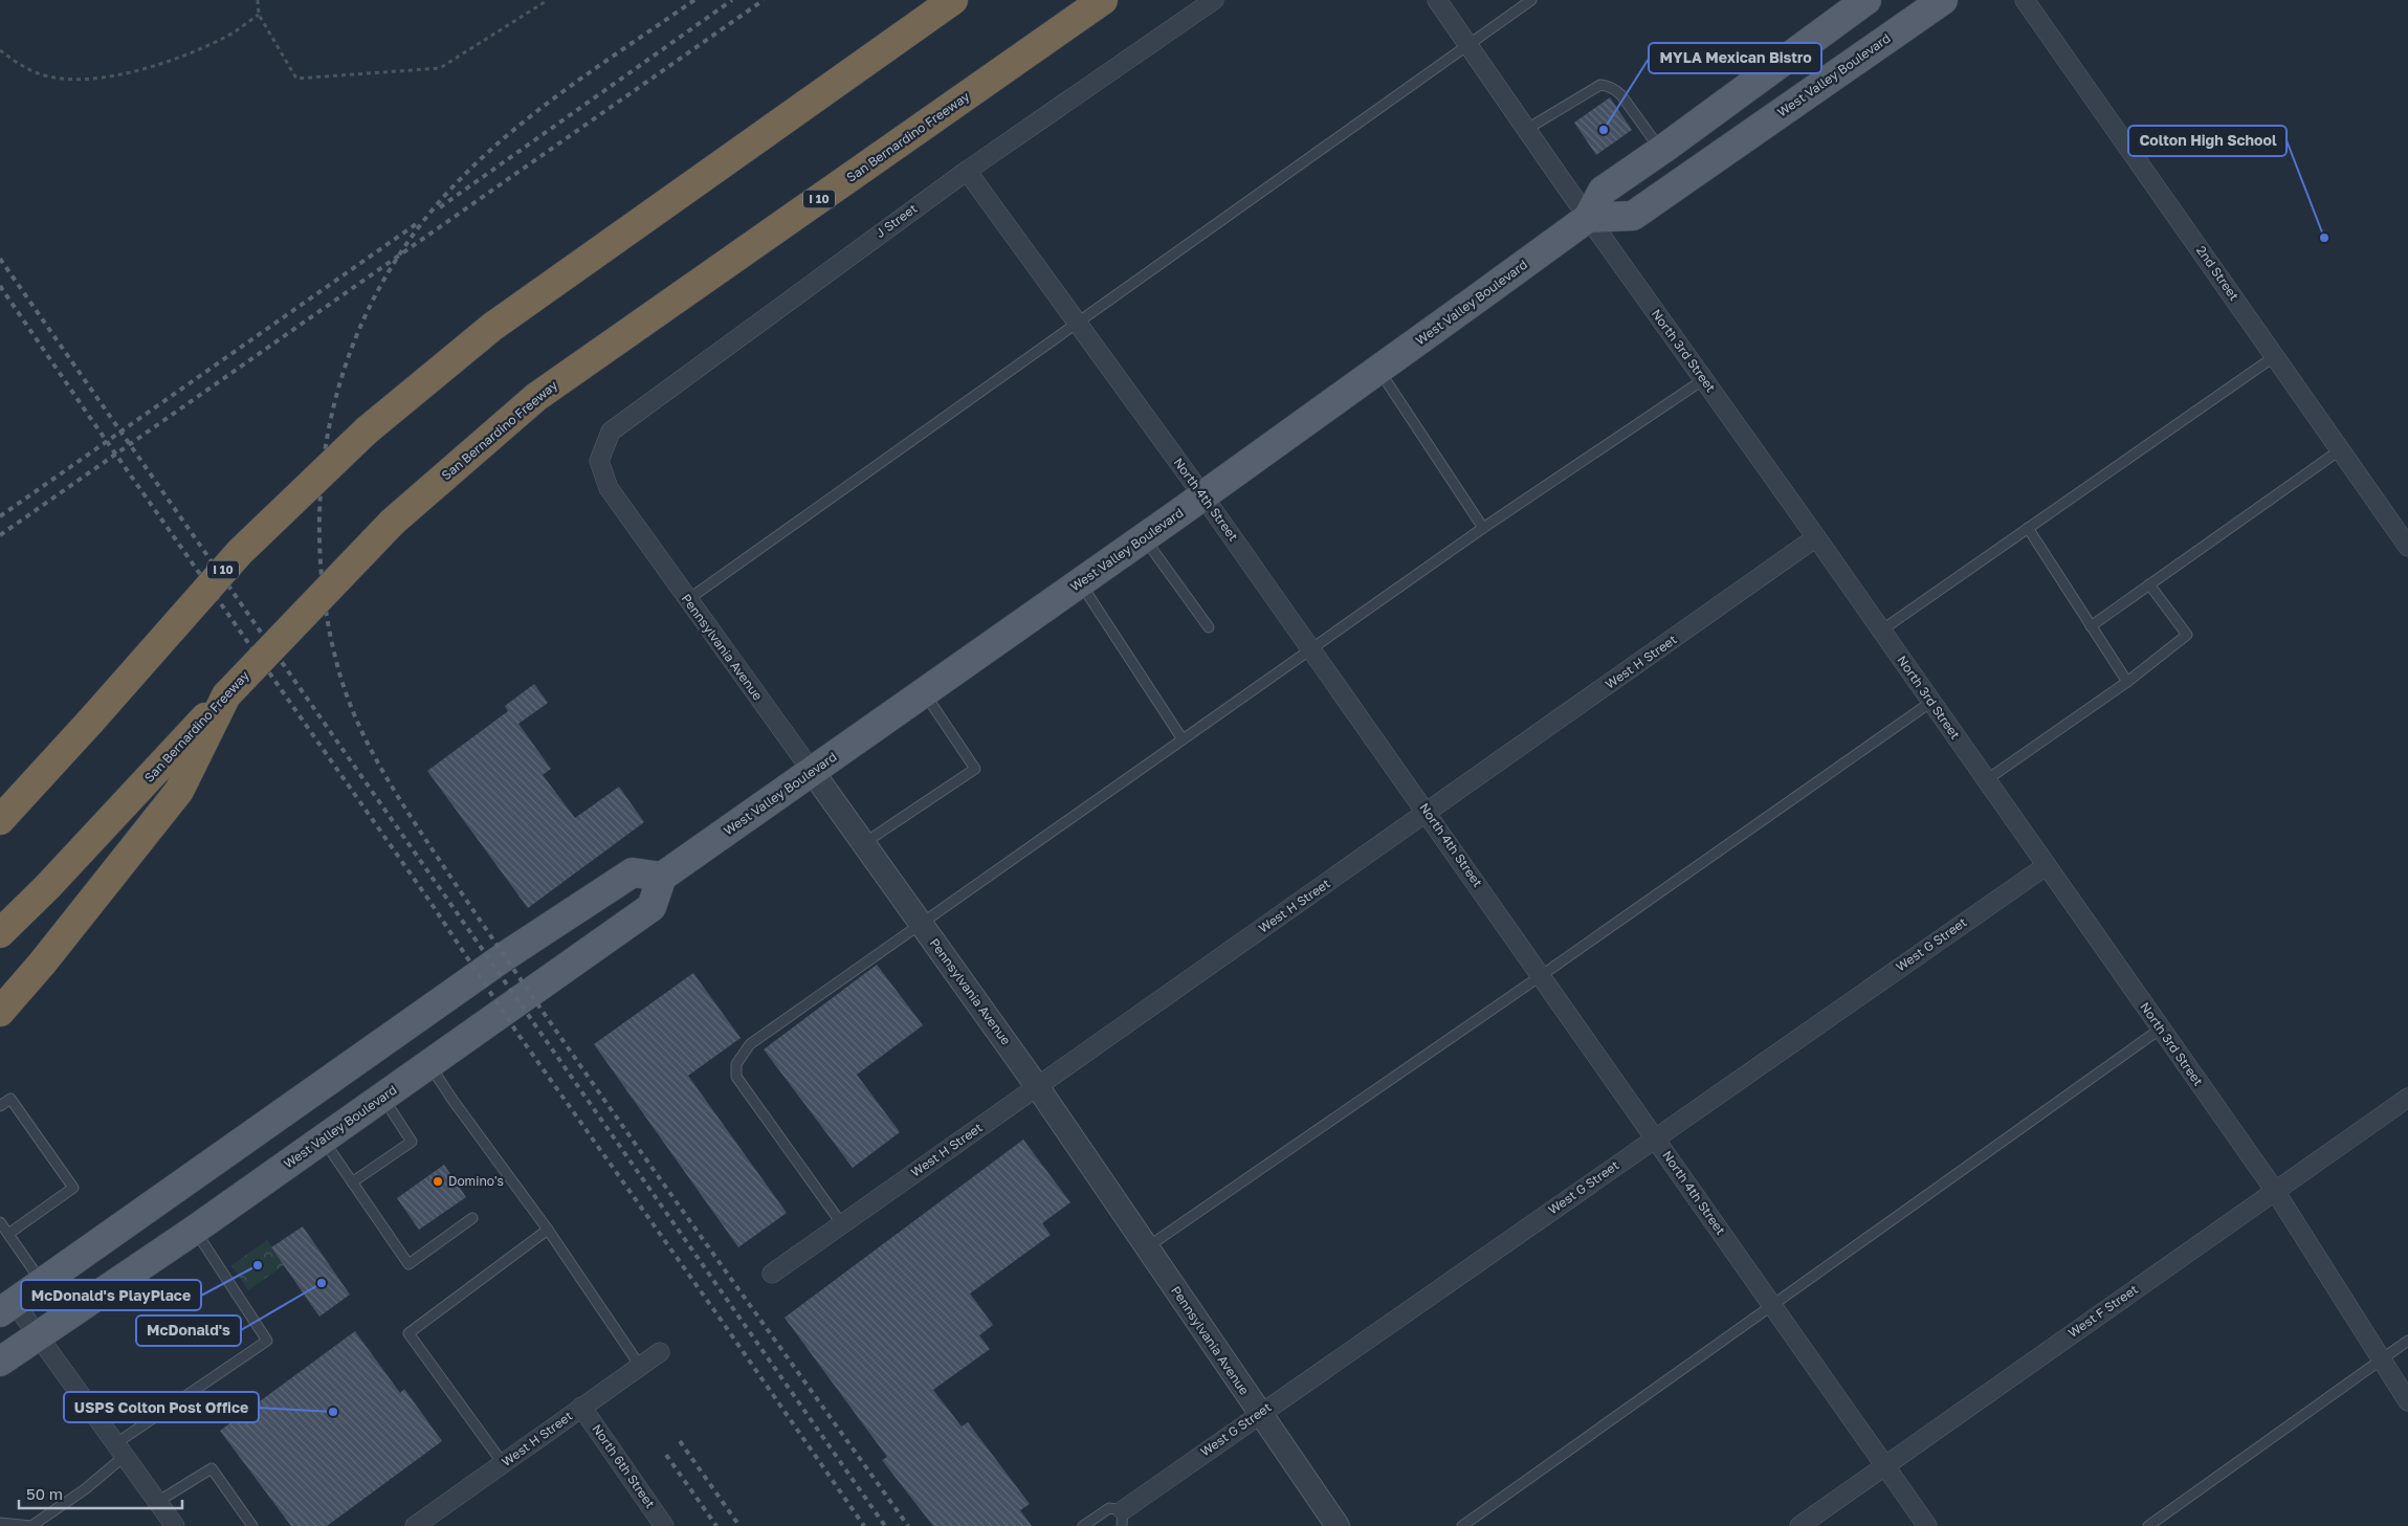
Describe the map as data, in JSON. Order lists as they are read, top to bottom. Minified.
{"streets":{"highway":["San Bernardino Freeway","I 10"],"main road":["West Valley Boulevard"],"street":["J Street","2nd Street","North 3rd Street","North 4th Street","Pennsylvania Avenue","West H Street","West G Street","West F Street","North 6th Street"]},"crossings":[["West Valley Boulevard","North 3rd Street"],["West Valley Boulevard","North 4th Street"],["West Valley Boulevard","Pennsylvania Avenue"],["J Street","North 4th Street"],["J Street","Pennsylvania Avenue"],["North 3rd Street","West H Street"],["North 3rd Street","West G Street"],["North 3rd Street","West F Street"],["North 4th Street","West H Street"],["North 4th Street","West G Street"],["North 4th Street","West F Street"],["Pennsylvania Avenue","West H Street"],["Pennsylvania Avenue","West G Street"],["West H Street","North 6th Street"]],"places":["MYLA Mexican Bistro","Colton High School","Domino's","McDonald's PlayPlace","McDonald's","USPS Colton Post Office"],"scale_bar":"50 m"}
